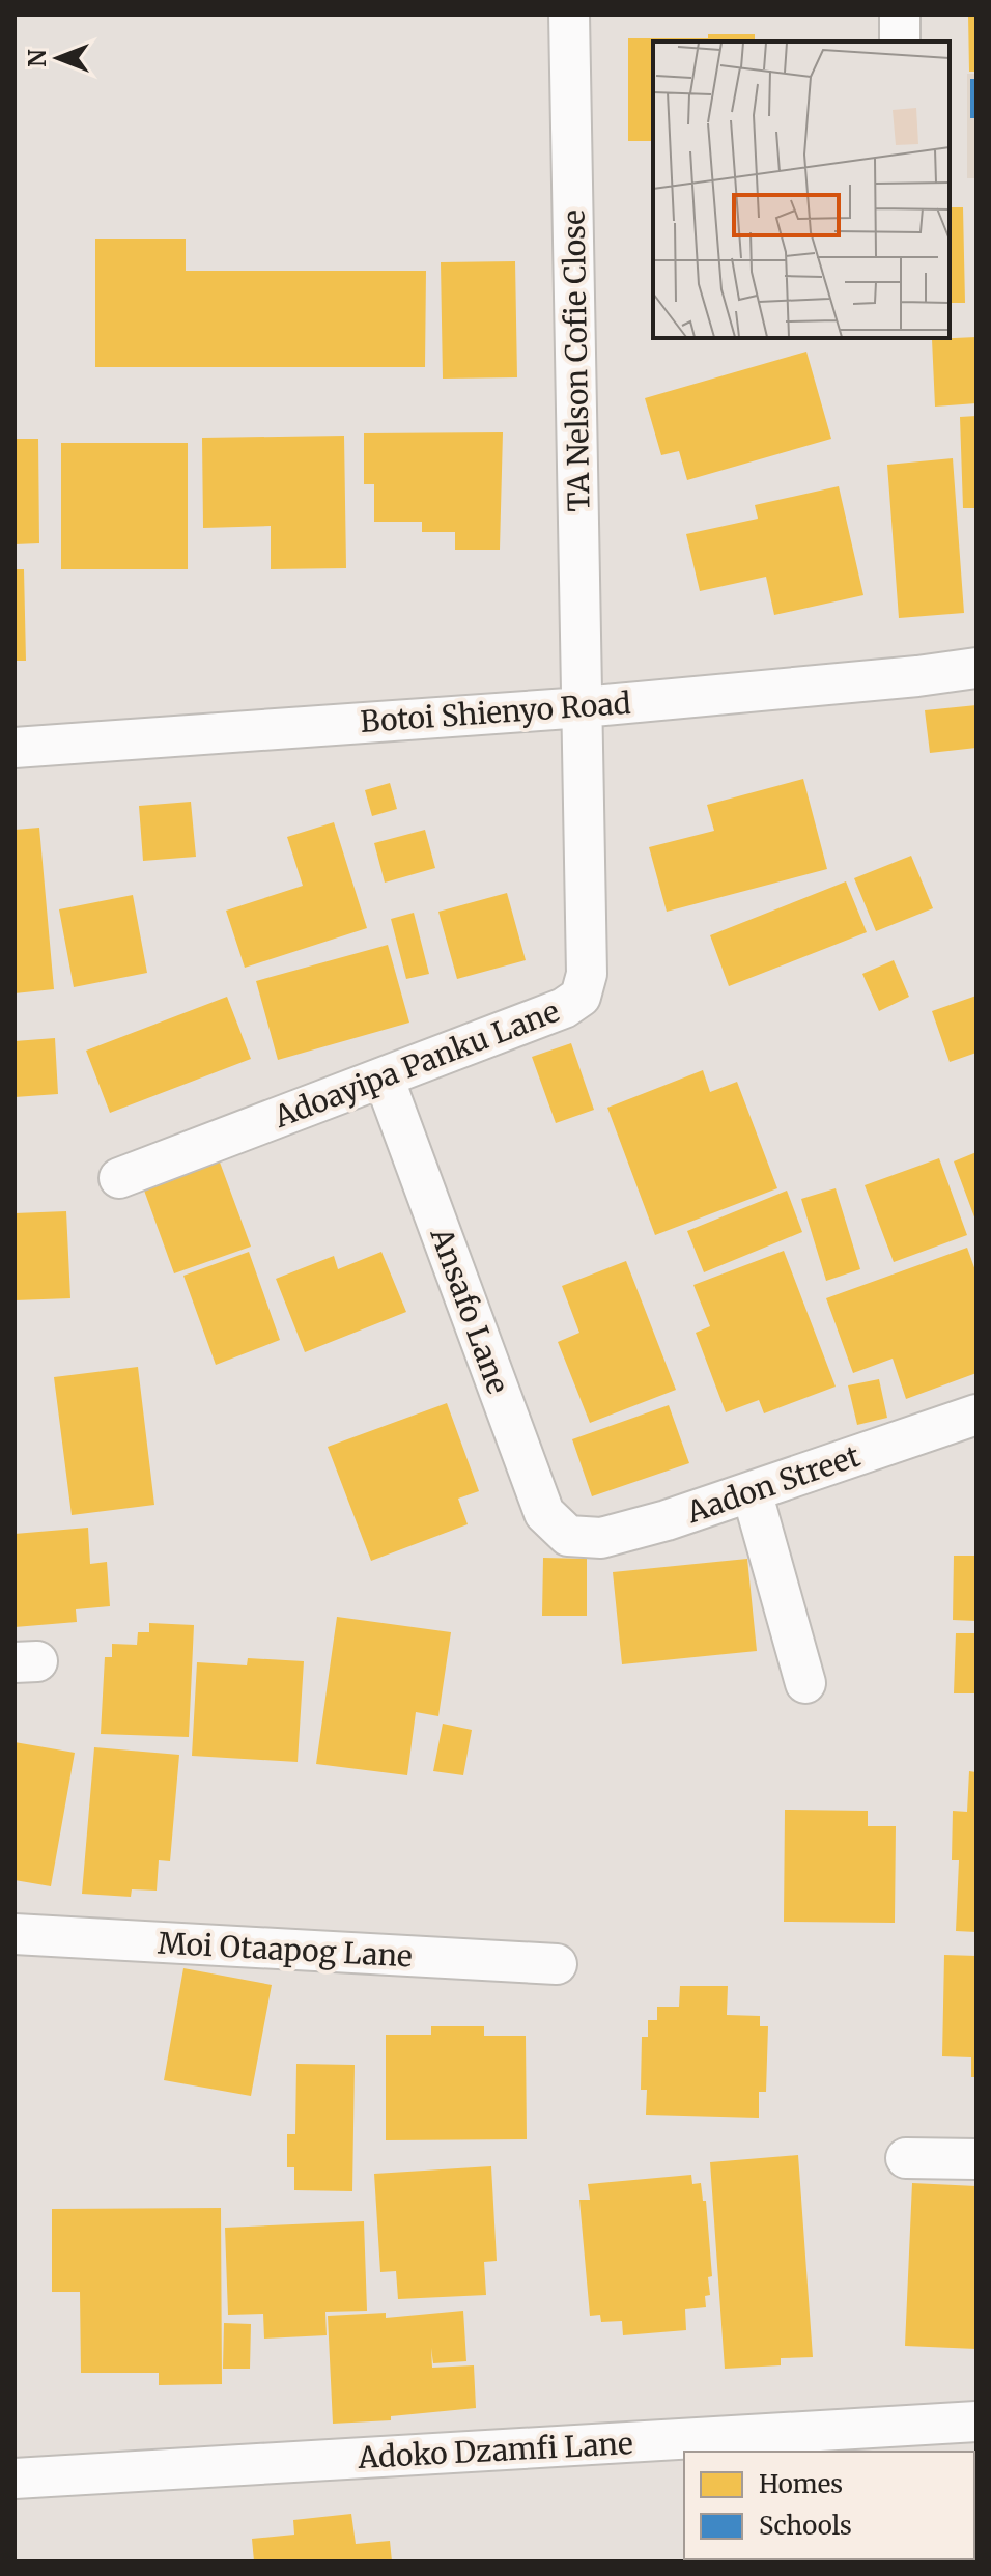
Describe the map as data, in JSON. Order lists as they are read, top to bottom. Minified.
{"streets":{"street":["TA Nelson Cofie Close","Botoi Shienyo Road","Adoayipa Panku Lane","Ansafo Lane","Aadon Street","Moi Otaapog Lane","Adoko Dzamfi Lane"]},"crossings":[["TA Nelson Cofie Close","Botoi Shienyo Road"],["TA Nelson Cofie Close","Adoayipa Panku Lane"],["Botoi Shienyo Road","Adoayipa Panku Lane"],["Adoayipa Panku Lane","Ansafo Lane"],["Ansafo Lane","Aadon Street"]],"legend":["Homes","Schools"],"north":"left"}
